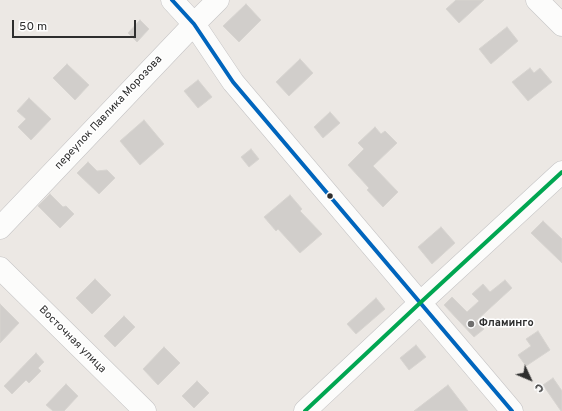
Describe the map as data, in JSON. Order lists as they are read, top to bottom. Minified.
{"streets":{"street":["переулок Павлика Морозова","Восточная улица"]},"places":["Фламинго"],"scale_bar":"50 m","north":"bottom right"}
